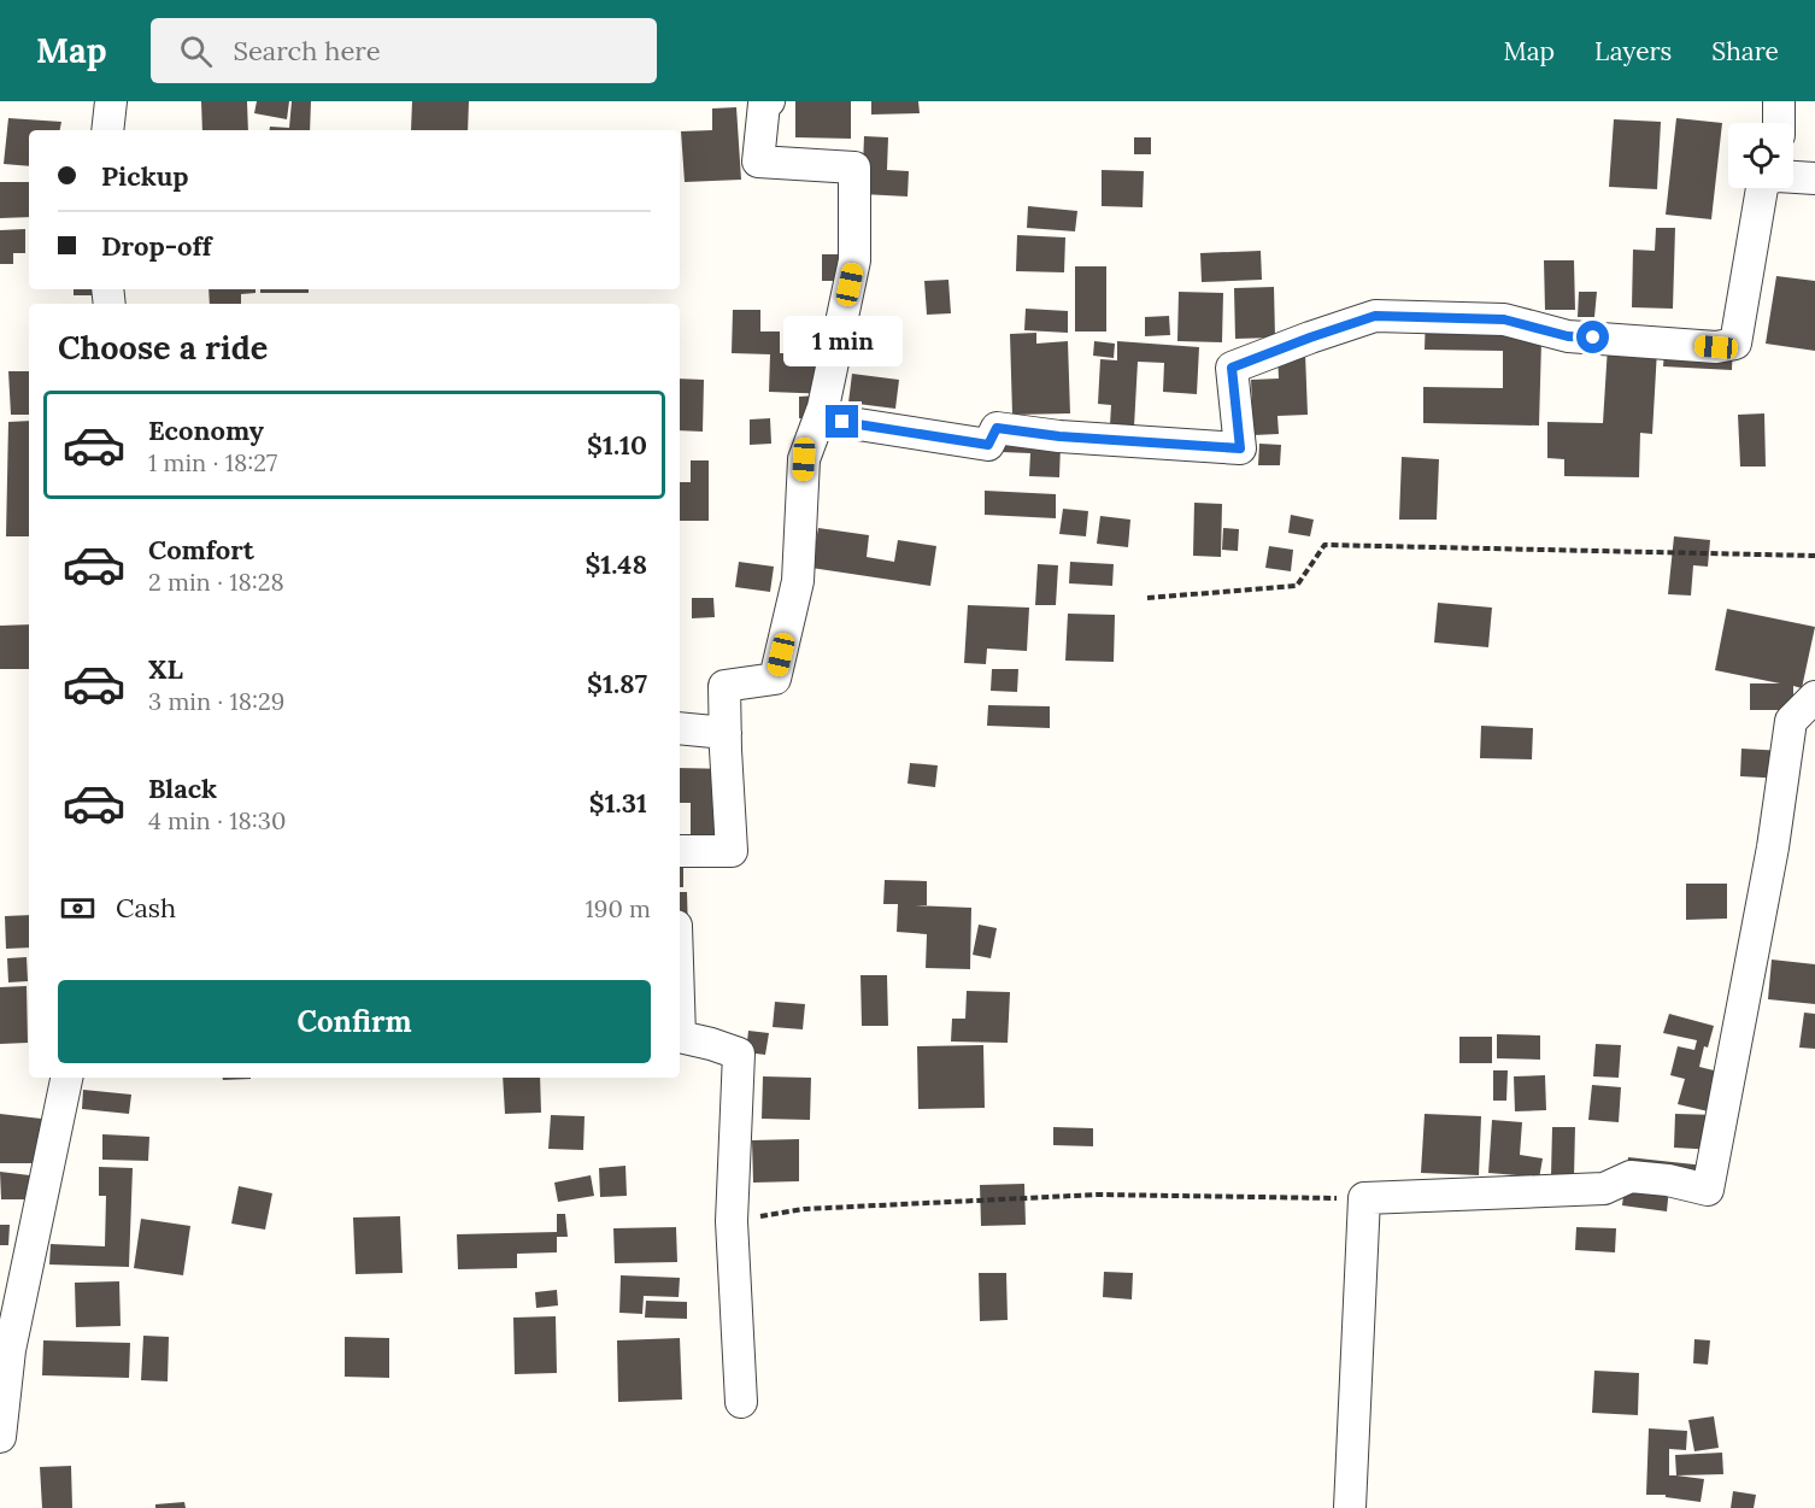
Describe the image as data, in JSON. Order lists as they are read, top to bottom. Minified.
{"page":{"header":"Map","search":"Search here","nav":["Map","Layers","Share"],"banner":["Pickup","Drop-off"],"heading":"Choose a ride","bubble":"1 min","list":[{"name":"Economy","note":"1 min · 18:27","value":"$1.10"},{"name":"Comfort","note":"2 min · 18:28","value":"$1.48"},{"name":"XL","note":"3 min · 18:29","value":"$1.87"},{"name":"Black","note":"4 min · 18:30","value":"$1.31"}],"pay":["Cash","190 m"],"buttons":"Confirm"}}
